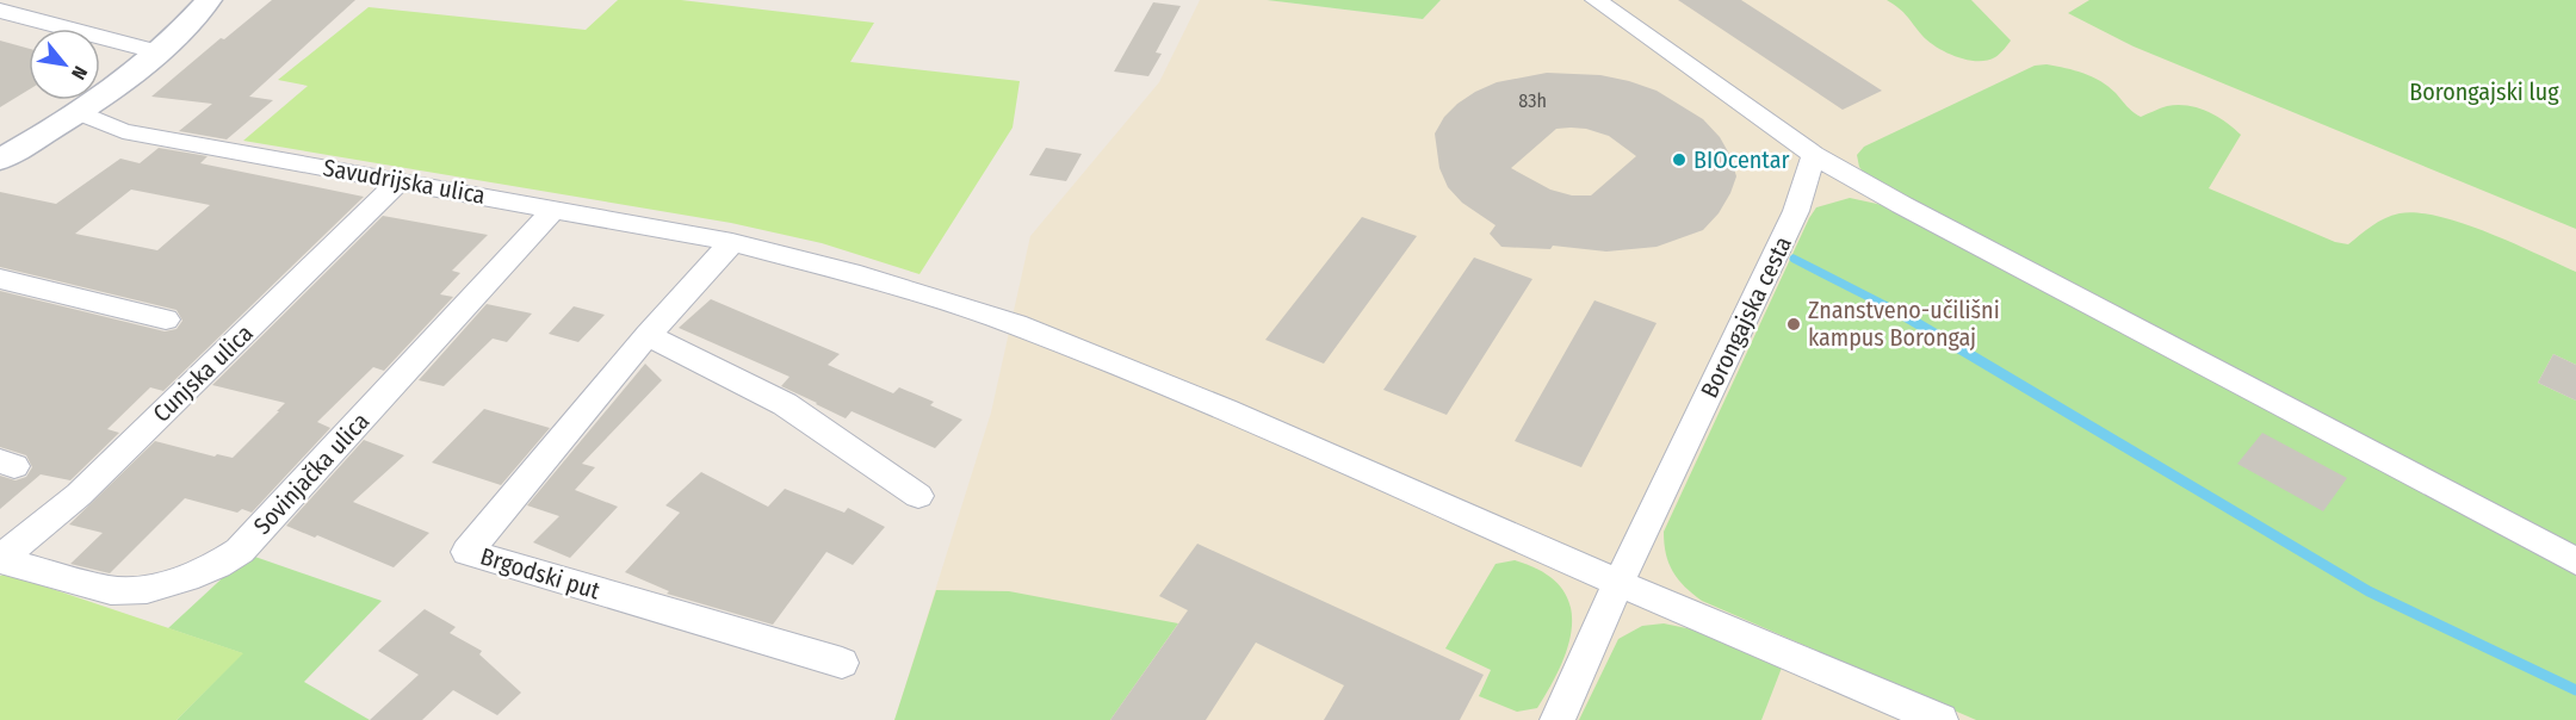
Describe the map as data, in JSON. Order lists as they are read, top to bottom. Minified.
{"streets":{"street":["Savudrijska ulica","Borongajska cesta","Cunjska ulica","Sovinjačka ulica","Brgodski put"]},"crossings":[["Savudrijska ulica","Borongajska cesta"],["Savudrijska ulica","Cunjska ulica"],["Savudrijska ulica","Sovinjačka ulica"],["Cunjska ulica","Sovinjačka ulica"]],"parks":["Borongajski lug"],"places":["BIOcentar","Znanstveno-učilišni kampus Borongaj"],"house_numbers":["83h"],"north":"bottom right"}
